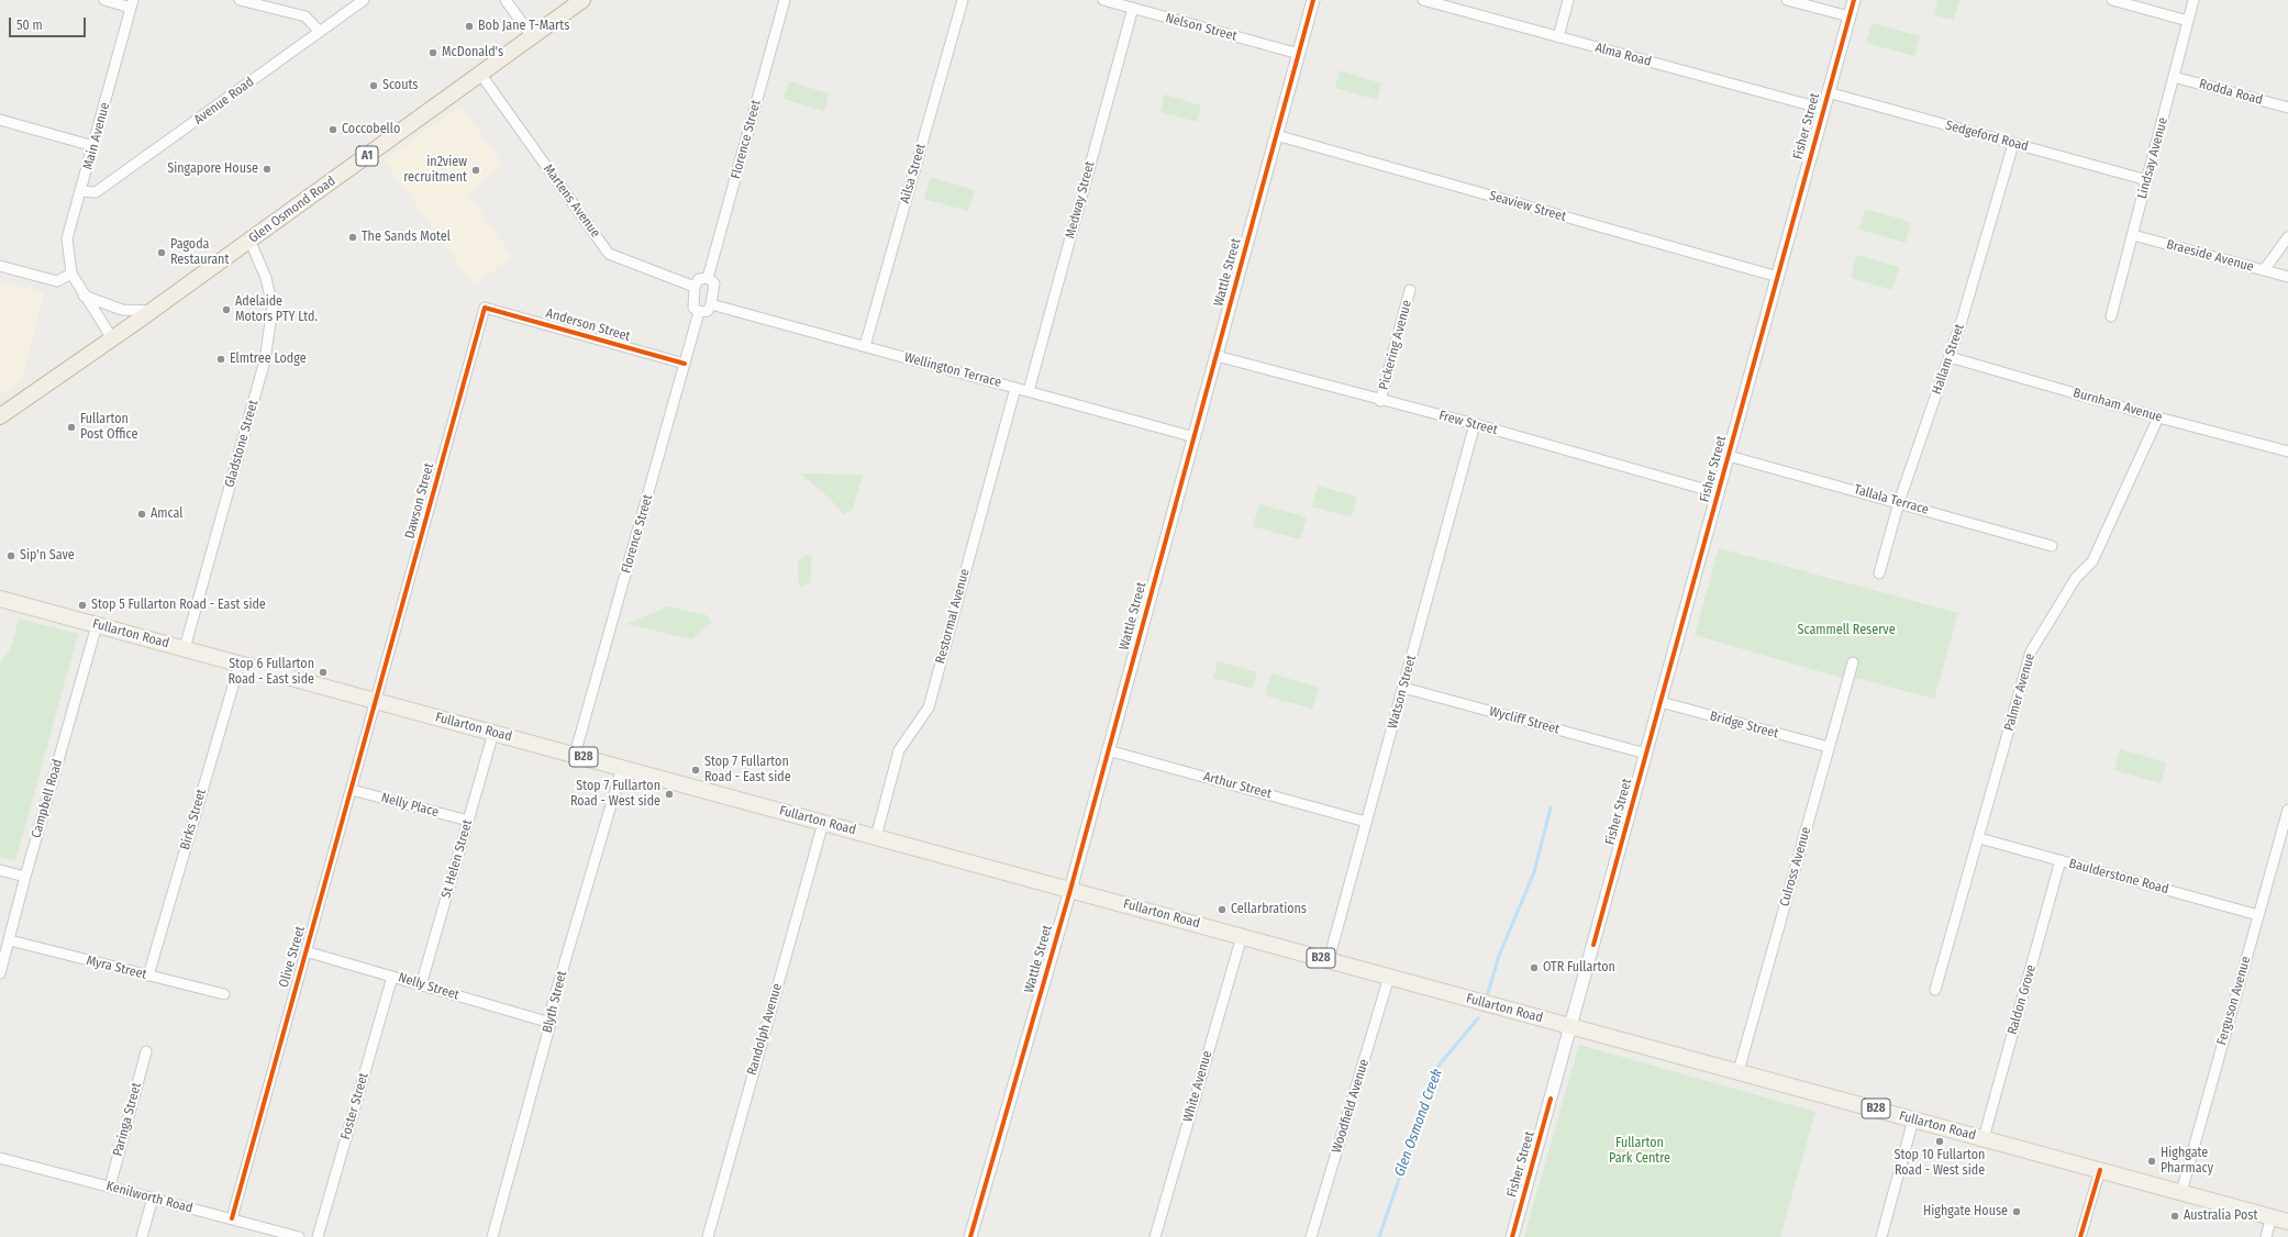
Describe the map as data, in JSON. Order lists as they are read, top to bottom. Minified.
{"streets":{"highway":["A1","Glen Osmond Road"],"main road":["Fullarton Road","B28"],"street":["Nelson Street","Alma Road","Rodda Road","Avenue Road","Fisher Street","Main Avenue","Sedgeford Road","Florence Street","Lindsay Avenue","Ailsa Street","Medway Street","Martens Avenue","Seaview Street","Braeside Avenue","Wattle Street","Anderson Street","Pickering Avenue","Hallam Street","Wellington Terrace","Burnham Avenue","Frew Street","Gladstone Street","Tallala Terrace","Dawson Street","Restormal Avenue","Watson Street","Palmer Avenue","Wycliff Street","Bridge Street","Arthur Street","Campbell Road","Nelly Place","Birks Street","St Helen Street","Culross Avenue","Baulderstone Road","Olive Street","Myra Street","Nelly Street","Raldon Grove","Ferguson Avenue","Blyth Street","Randolph Avenue","White Avenue","Foster Street","Woodfield Avenue","Paringa Street","Kenilworth Road"]},"crossings":[["Nelson Street","Medway Street"],["Nelson Street","Wattle Street"],["Alma Road","Fisher Street"],["Rodda Road","Lindsay Avenue"],["Avenue Road","Main Avenue"],["Fisher Street","Sedgeford Road"],["Fisher Street","Seaview Street"],["Fisher Street","Frew Street"],["Fisher Street","Tallala Terrace"],["Fisher Street","Fullarton Road"],["Fisher Street","Wycliff Street"],["Fisher Street","Bridge Street"],["Main Avenue","Glen Osmond Road"],["Sedgeford Road","Lindsay Avenue"],["Sedgeford Road","Hallam Street"],["Florence Street","Anderson Street"],["Florence Street","Fullarton Road"],["Lindsay Avenue","Braeside Avenue"],["Ailsa Street","Wellington Terrace"],["Medway Street","Wellington Terrace"],["Martens Avenue","Glen Osmond Road"],["Seaview Street","Wattle Street"],["Glen Osmond Road","Gladstone Street"],["Wattle Street","Wellington Terrace"],["Wattle Street","Frew Street"],["Wattle Street","Fullarton Road"],["Wattle Street","Arthur Street"],["Anderson Street","Dawson Street"],["Pickering Avenue","Frew Street"],["Hallam Street","Burnham Avenue"],["Hallam Street","Tallala Terrace"],["Wellington Terrace","Restormal Avenue"],["Burnham Avenue","Palmer Avenue"],["Frew Street","Watson Street"],["Gladstone Street","Fullarton Road"],["Dawson Street","Fullarton Road"],["Dawson Street","Olive Street"],["Restormal Avenue","Fullarton Road"],["Fullarton Road","Watson Street"],["Fullarton Road","Campbell Road"],["Fullarton Road","Birks Street"],["Fullarton Road","St Helen Street"],["Fullarton Road","Culross Avenue"],["Fullarton Road","Olive Street"],["Fullarton Road","Raldon Grove"],["Fullarton Road","Ferguson Avenue"],["Fullarton Road","Blyth Street"],["Fullarton Road","Randolph Avenue"],["Fullarton Road","White Avenue"],["Fullarton Road","Woodfield Avenue"],["Watson Street","Wycliff Street"],["Watson Street","Arthur Street"],["Palmer Avenue","Baulderstone Road"],["Bridge Street","Culross Avenue"],["Campbell Road","Myra Street"],["Nelly Place","St Helen Street"],["Nelly Place","Olive Street"],["Birks Street","Myra Street"],["St Helen Street","Nelly Street"],["Baulderstone Road","Raldon Grove"],["Baulderstone Road","Ferguson Avenue"],["Olive Street","Nelly Street"],["Olive Street","Kenilworth Road"],["Nelly Street","Blyth Street"],["Nelly Street","Foster Street"],["Paringa Street","Kenilworth Road"]],"water":["Glen Osmond Creek"],"parks":["Scammell Reserve","Fullarton Park Centre"],"places":["Bob Jane T-Marts","McDonald's","Scouts","Coccobello","Singapore House","in2view recruitment","The Sands Motel","Pagoda Restaurant","Adelaide Motors PTY Ltd.","Elmtree Lodge","Fullarton Post Office","Amcal","Sip'n Save","Stop 5 Fullarton Road - East side","Stop 6 Fullarton Road - East side","Stop 7 Fullarton Road - East side","Stop 7 Fullarton Road - West side","Cellarbrations","OTR Fullarton","Stop 10 Fullarton Road - West side","Highgate Pharmacy","Highgate House","Australia Post"],"scale_bar":"50 m"}
